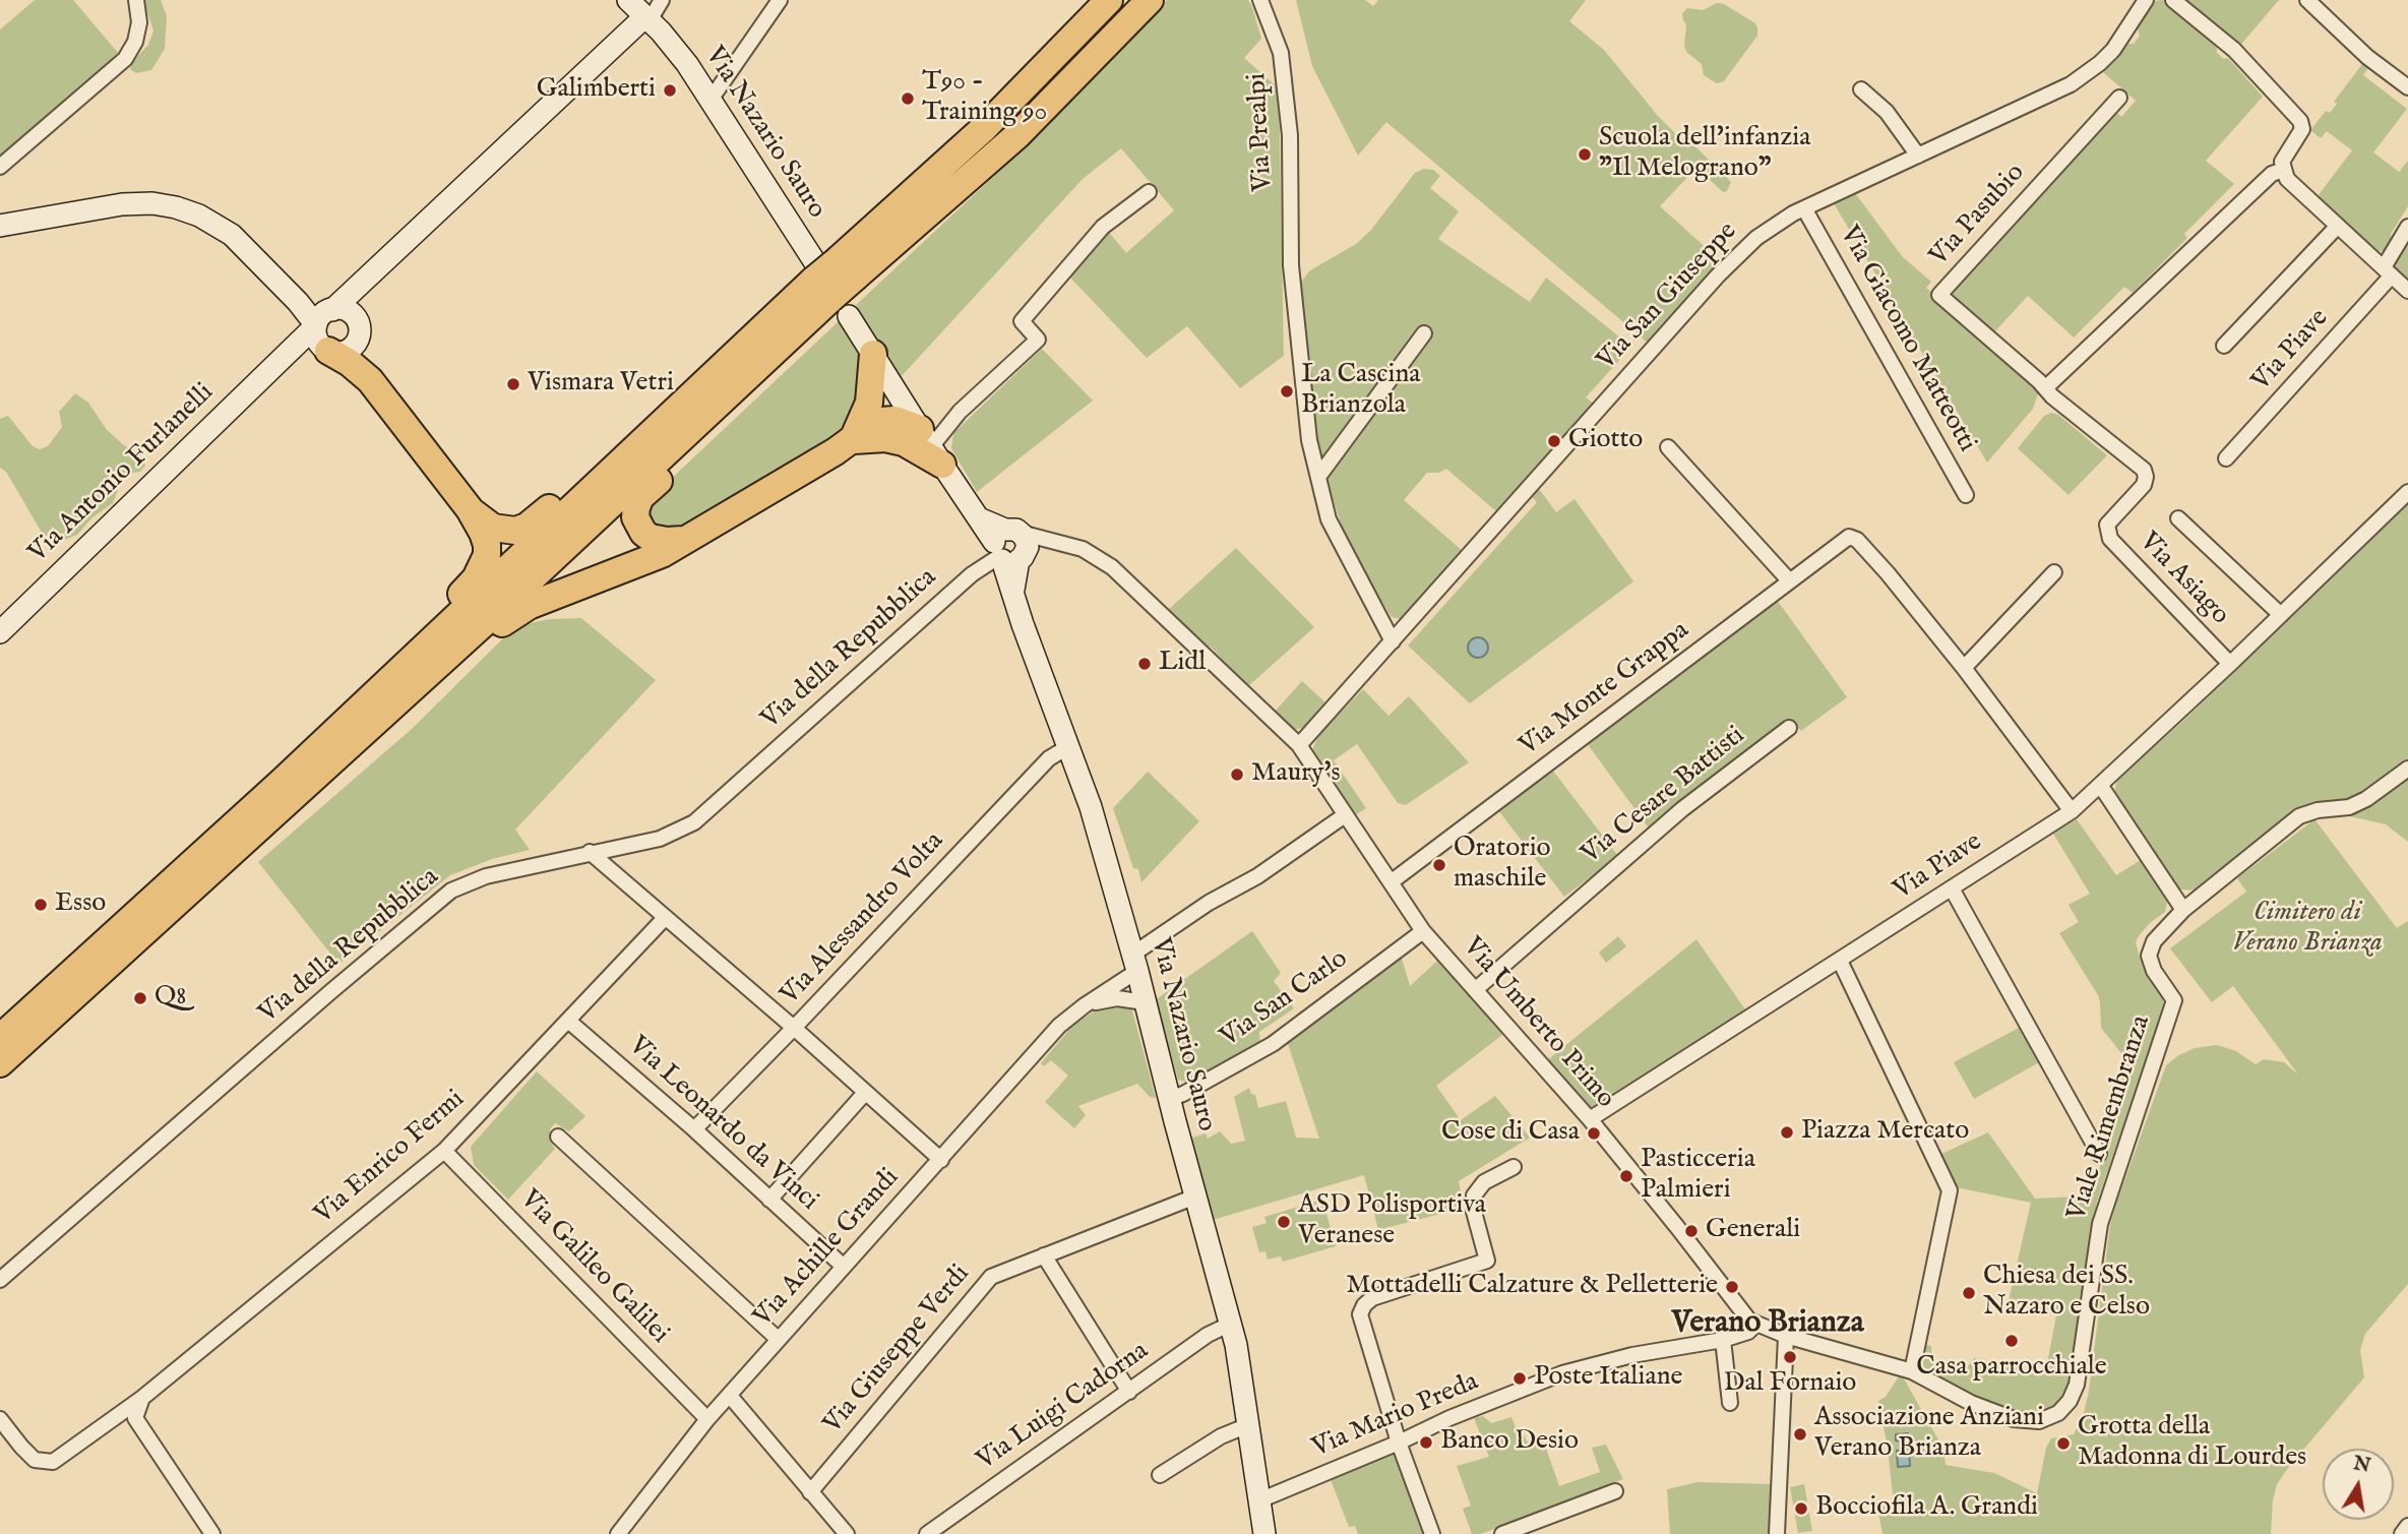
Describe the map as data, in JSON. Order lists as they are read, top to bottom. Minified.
{"streets":{"main road":["Via Nazario Sauro","Via Antonio Furlanelli"],"street":["Via Prealpi","Via Pasubio","Via San Giuseppe","Via Giacomo Matteotti","Via Piave","Via Asiago","Via della Repubblica","Via Monte Grappa","Via Cesare Battisti","Via Alessandro Volta","Via San Carlo","Via Umberto Primo","Viale Rimembranza","Via Leonardo da Vinci","Via Enrico Fermi","Via Achille Grandi","Via Galileo Galilei","Via Giuseppe Verdi","Via Luigi Cadorna","Via Mario Preda"]},"crossings":[["Via Prealpi","Via San Giuseppe"],["Via Nazario Sauro","Via Antonio Furlanelli"],["Via Nazario Sauro","Via della Repubblica"],["Via Nazario Sauro","Via Alessandro Volta"],["Via Nazario Sauro","Via San Carlo"],["Via Nazario Sauro","Via Umberto Primo"],["Via Nazario Sauro","Via Achille Grandi"],["Via Nazario Sauro","Via Giuseppe Verdi"],["Via Nazario Sauro","Via Luigi Cadorna"],["Via Nazario Sauro","Via Mario Preda"],["Via Pasubio","Via Asiago"],["Via San Giuseppe","Via Giacomo Matteotti"],["Via San Giuseppe","Via Umberto Primo"],["Via Piave","Via Asiago"],["Via Piave","Via Umberto Primo"],["Via della Repubblica","Via Umberto Primo"],["Via Monte Grappa","Via Umberto Primo"],["Via Cesare Battisti","Via Umberto Primo"],["Via Alessandro Volta","Via Leonardo da Vinci"],["Via San Carlo","Via Umberto Primo"],["Via Umberto Primo","Via Achille Grandi"],["Via Umberto Primo","Via Mario Preda"],["Via Leonardo da Vinci","Via Enrico Fermi"],["Via Leonardo da Vinci","Via Achille Grandi"],["Via Enrico Fermi","Via Galileo Galilei"],["Via Achille Grandi","Via Galileo Galilei"]],"districts":["Verano Brianza"],"parks":["Cimitero di Verano Brianza"],"places":["Galimberti","T90 - Training 90","Scuola dell'infanzia \"Il Melograno\"","Vismara Vetri","La Cascina Brianzola","Giotto","Lidl","Maury's","Oratorio maschile","Esso","Q8","Piazza Mercato","Cose di Casa","Pasticceria Palmieri","ASD Polisportiva Veranese","Generali","Mottadelli Calzature & Pelletterie","Chiesa dei SS. Nazaro e Celso","Casa parrocchiale","Dal Fornaio","Poste Italiane","Associazione Anziani Verano Brianza","Banco Desio","Grotta della Madonna di Lourdes","Bocciofila A. Grandi"],"north":"top"}
